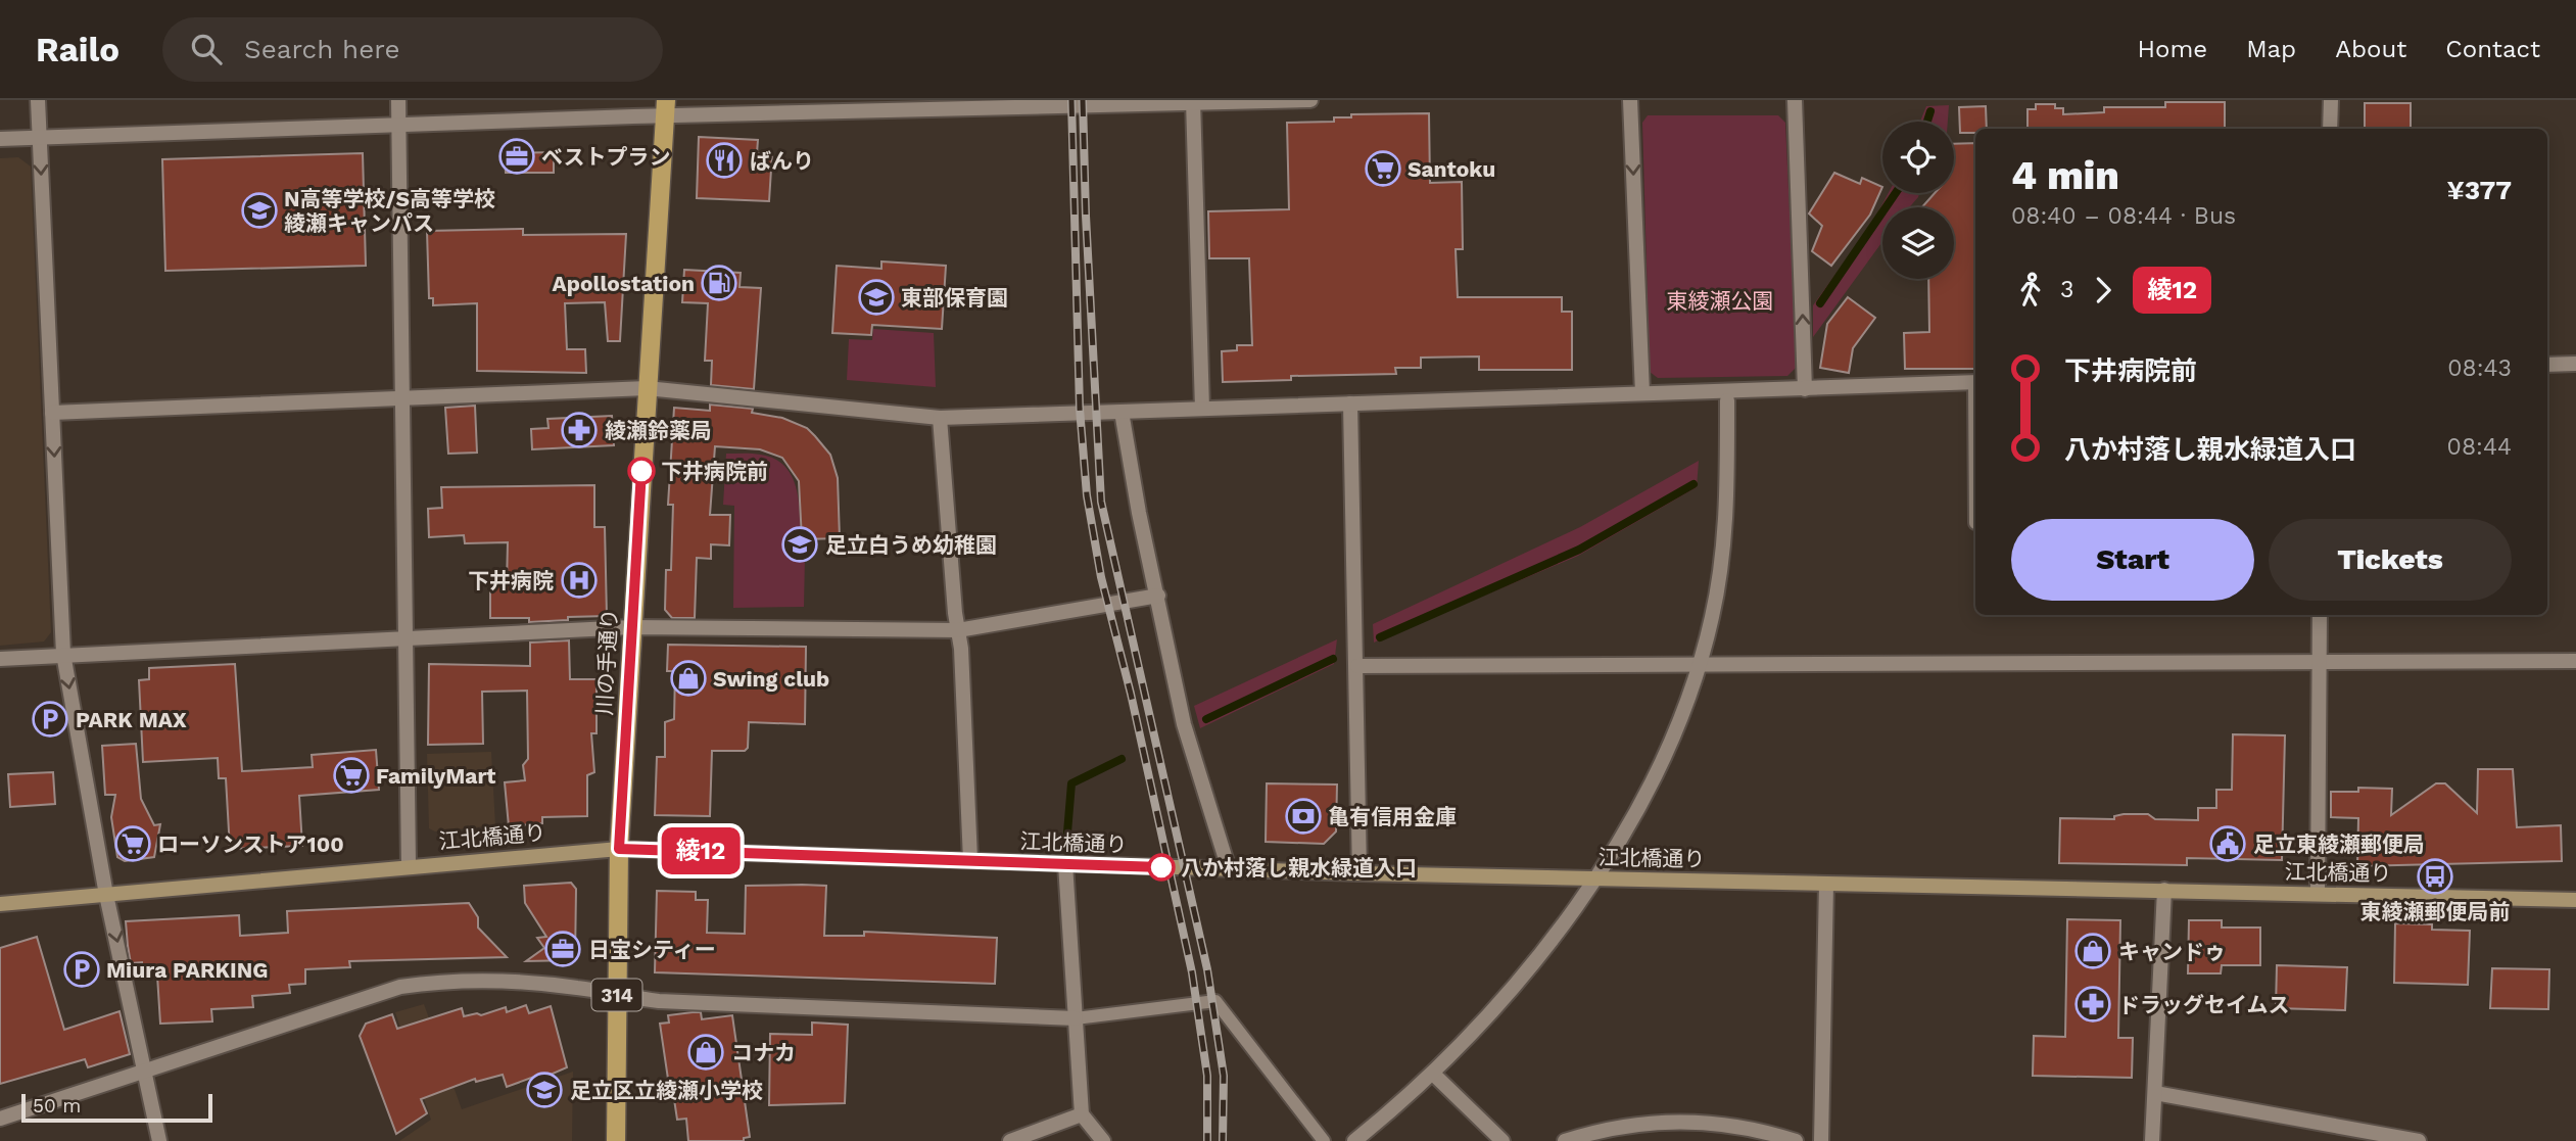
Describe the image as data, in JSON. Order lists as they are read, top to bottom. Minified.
{"streets":{"main road":["川の手通り","江北橋通り","314"]},"crossings":[["川の手通り","江北橋通り"]],"parks":["東綾瀬公園"],"places":{"office":["ベストプラン","日宝シティー"],"restaurant":["ばんり"],"supermarket":["Santoku","FamilyMart","ローソンストア100"],"school or university":["N高等学校/S高等学校 綾瀬キャンパス","東部保育園","足立白うめ幼稚園","足立区立綾瀬小学校"],"fuel station":["Apollostation"],"pharmacy":["綾瀬鈴薬局","ドラッグセイムス"],"other":["下井病院前","八か村落し親水緑道入口"],"hospital":["下井病院"],"shop":["Swing club","キャンドゥ","コナカ"],"parking":["PARK MAX","Miura PARKING"],"bank":["亀有信用金庫"],"public building":["足立東綾瀬郵便局"],"bus stop":["東綾瀬郵便局前"]},"lines":["bus line 綾12"],"scale_bar":"50 m","page":{"header":"Railo","search":"Search here","nav":["Home","Map","About","Contact"],"on_map":"綾12","heading":["4 min","08:40 – 08:44 · Bus","¥377"],"legs":["3","綾12"],"list":[{"name":"下井病院前","value":"08:43"},{"name":"八か村落し親水緑道入口","value":"08:44"}],"buttons":["Start","Tickets"],"scale":"50 m"}}
